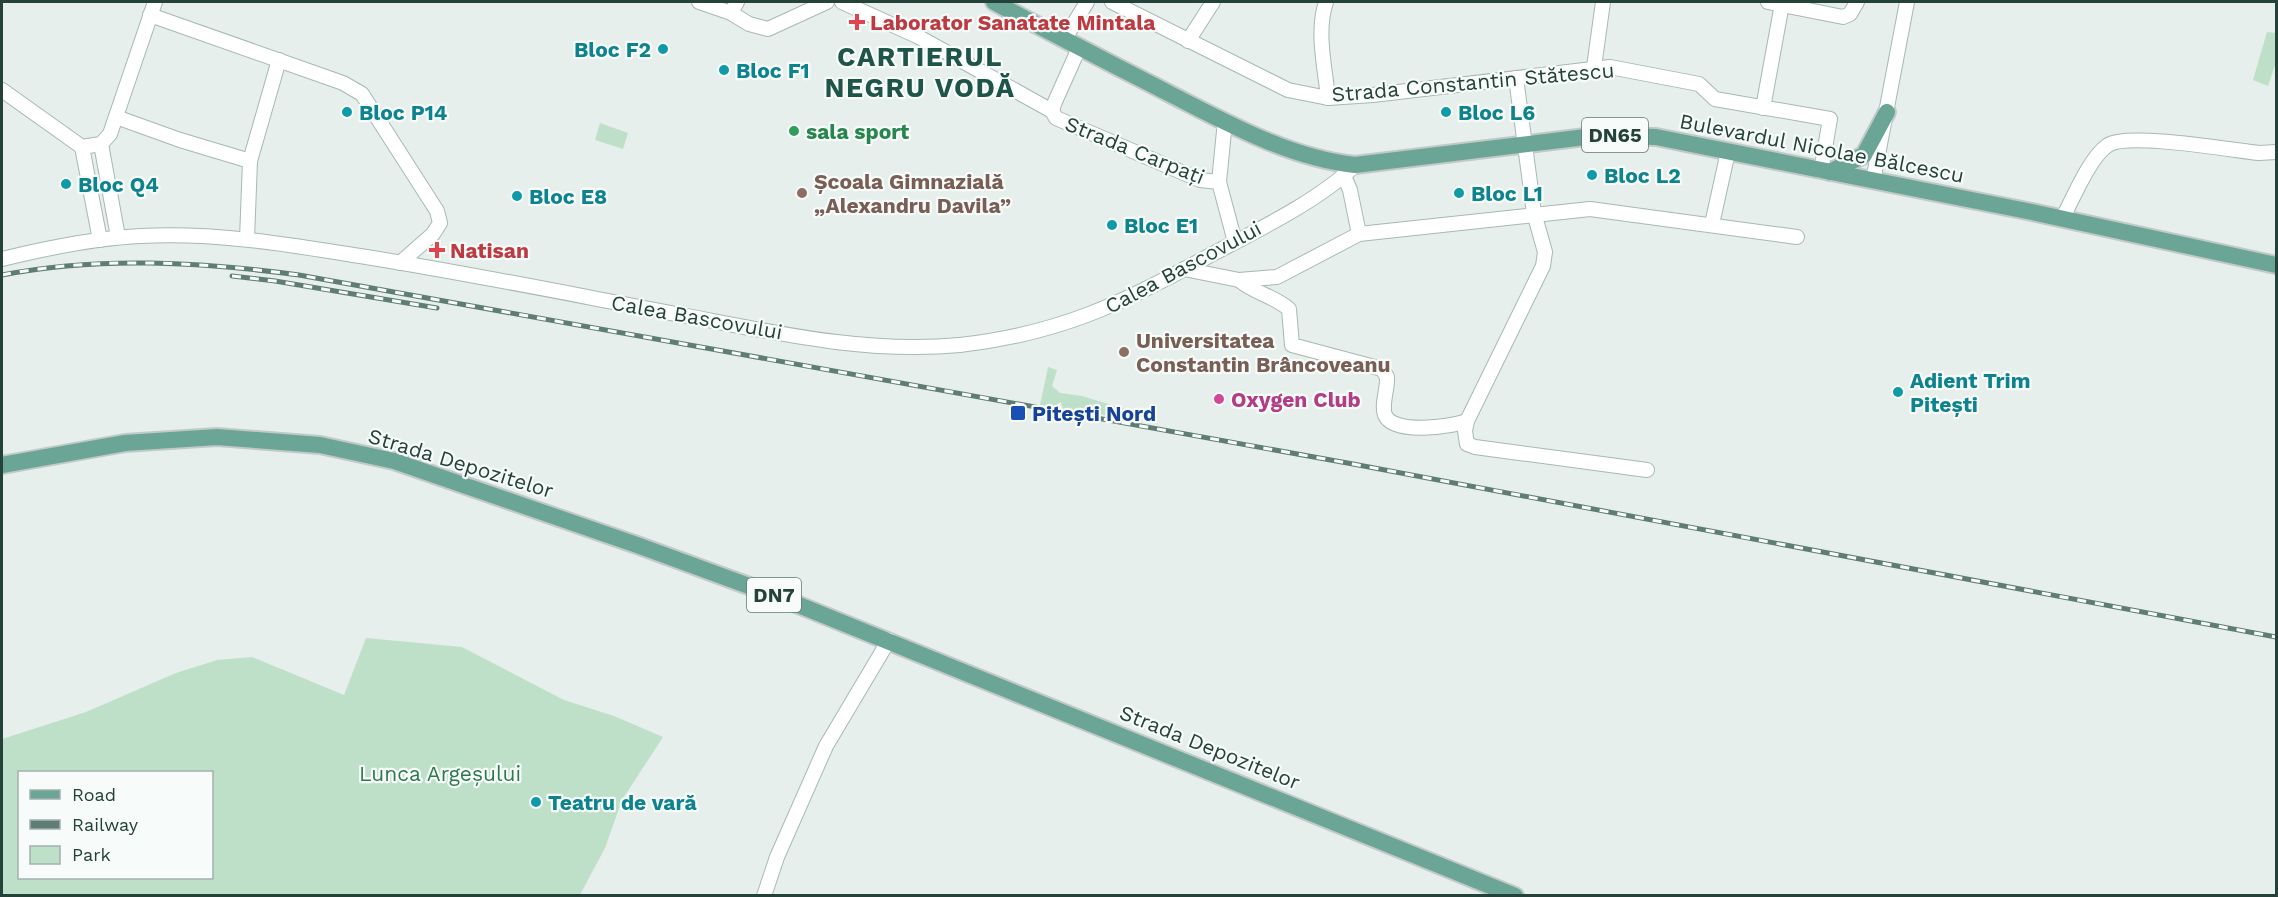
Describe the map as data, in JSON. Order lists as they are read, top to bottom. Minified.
{"streets":{"main road":["DN65","Bulevardul Nicolae Bălcescu","Strada Depozitelor","DN7"],"street":["Strada Constantin Stătescu","Strada Carpați","Calea Bascovului"]},"crossings":[["Strada Constantin Stătescu","Bulevardul Nicolae Bălcescu"],["Bulevardul Nicolae Bălcescu","Strada Carpați"],["Bulevardul Nicolae Bălcescu","Calea Bascovului"],["Strada Carpați","Calea Bascovului"]],"districts":["CARTIERUL NEGRU VODĂ"],"parks":["Lunca Argeșului"],"places":{"health":["Laborator Sanatate Mintala","Natisan"],"other":["Bloc F2","Bloc F1","Bloc P14","Bloc L6","sala sport","Bloc L2","Bloc Q4","Școala Gimnazială „Alexandru Davila”","Bloc L1","Bloc E8","Bloc E1","Universitatea Constantin Brâncoveanu","Adient Trim Pitești","Oxygen Club","Teatru de vară"],"transit":["Pitești Nord"]},"legend":["Road","Railway","Park"]}
